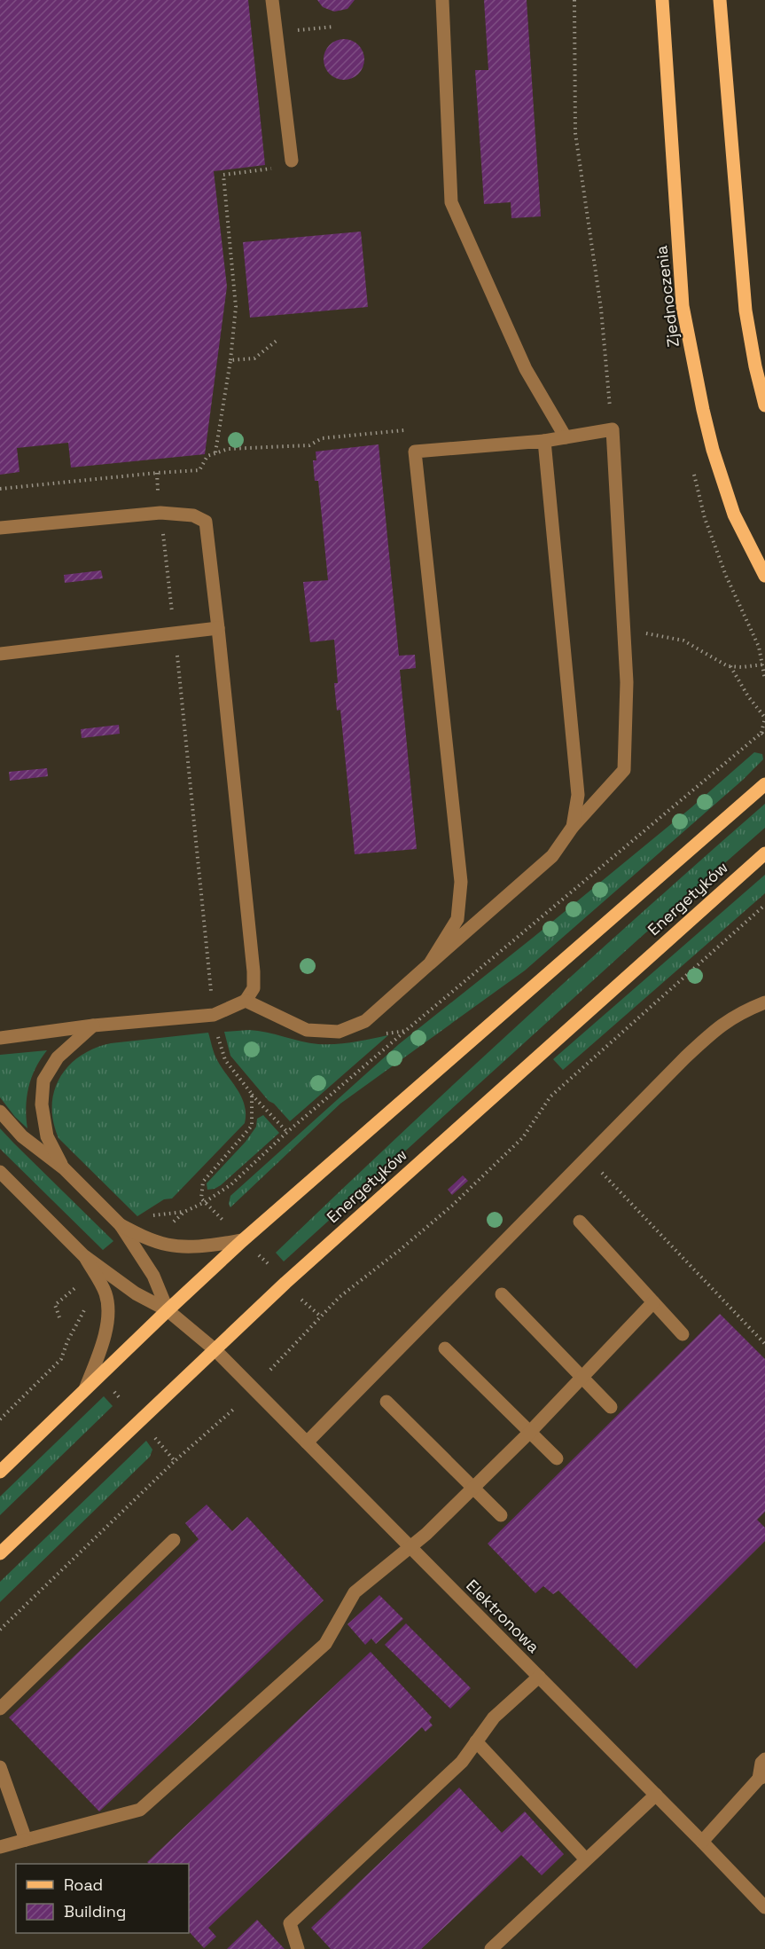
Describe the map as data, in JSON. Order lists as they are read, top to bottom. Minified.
{"streets":{"main road":["Zjednoczenia","Energetyków"],"street":["Elektronowa"]},"crossings":[["Energetyków","Elektronowa"]],"legend":["Road","Building"]}
